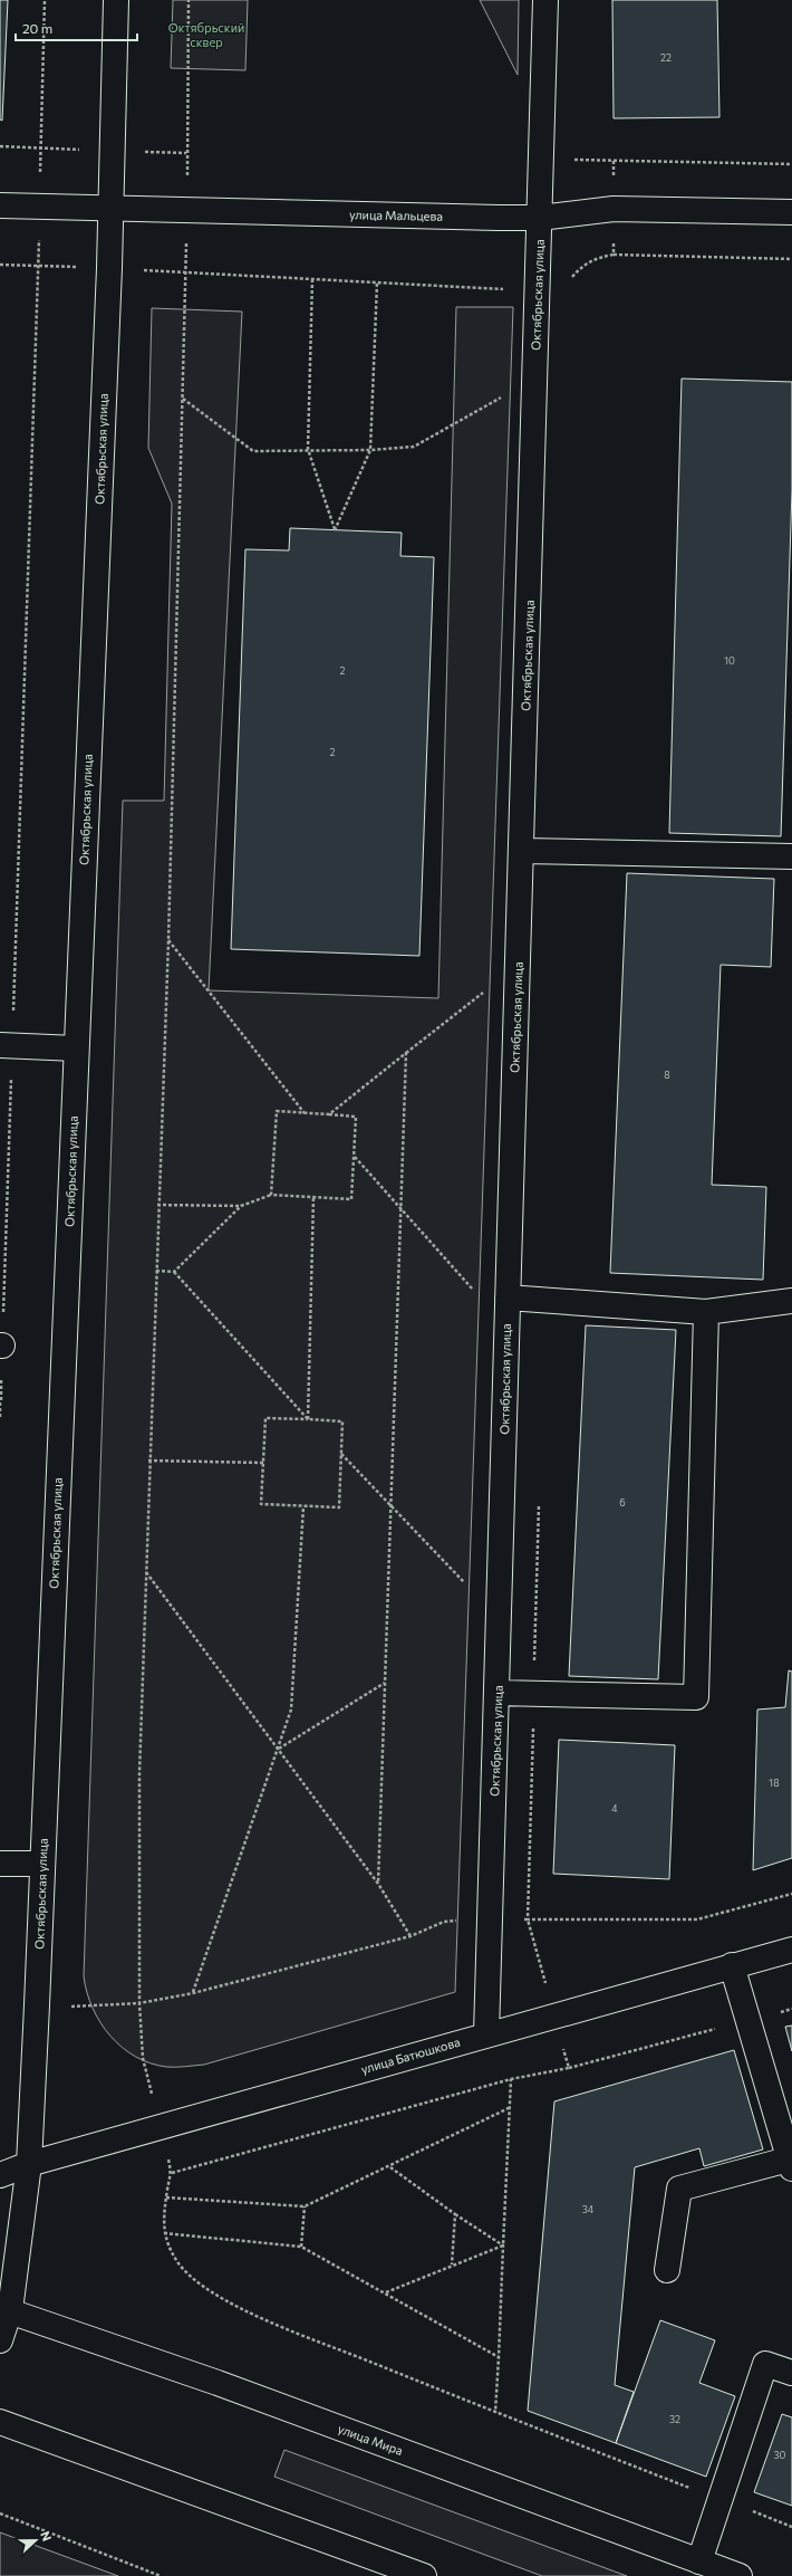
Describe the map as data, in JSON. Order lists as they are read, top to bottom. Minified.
{"streets":{"street":["улица Мальцева","Октябрьская улица","улица Батюшкова","улица Мира"]},"crossings":[["улица Мальцева","Октябрьская улица"],["Октябрьская улица","улица Батюшкова"],["Октябрьская улица","улица Мира"]],"parks":["Октябрьский сквер"],"house_numbers":["22","10","2","2","8","6","18","4","34","32","30"],"scale_bar":"20 m","north":"right"}
